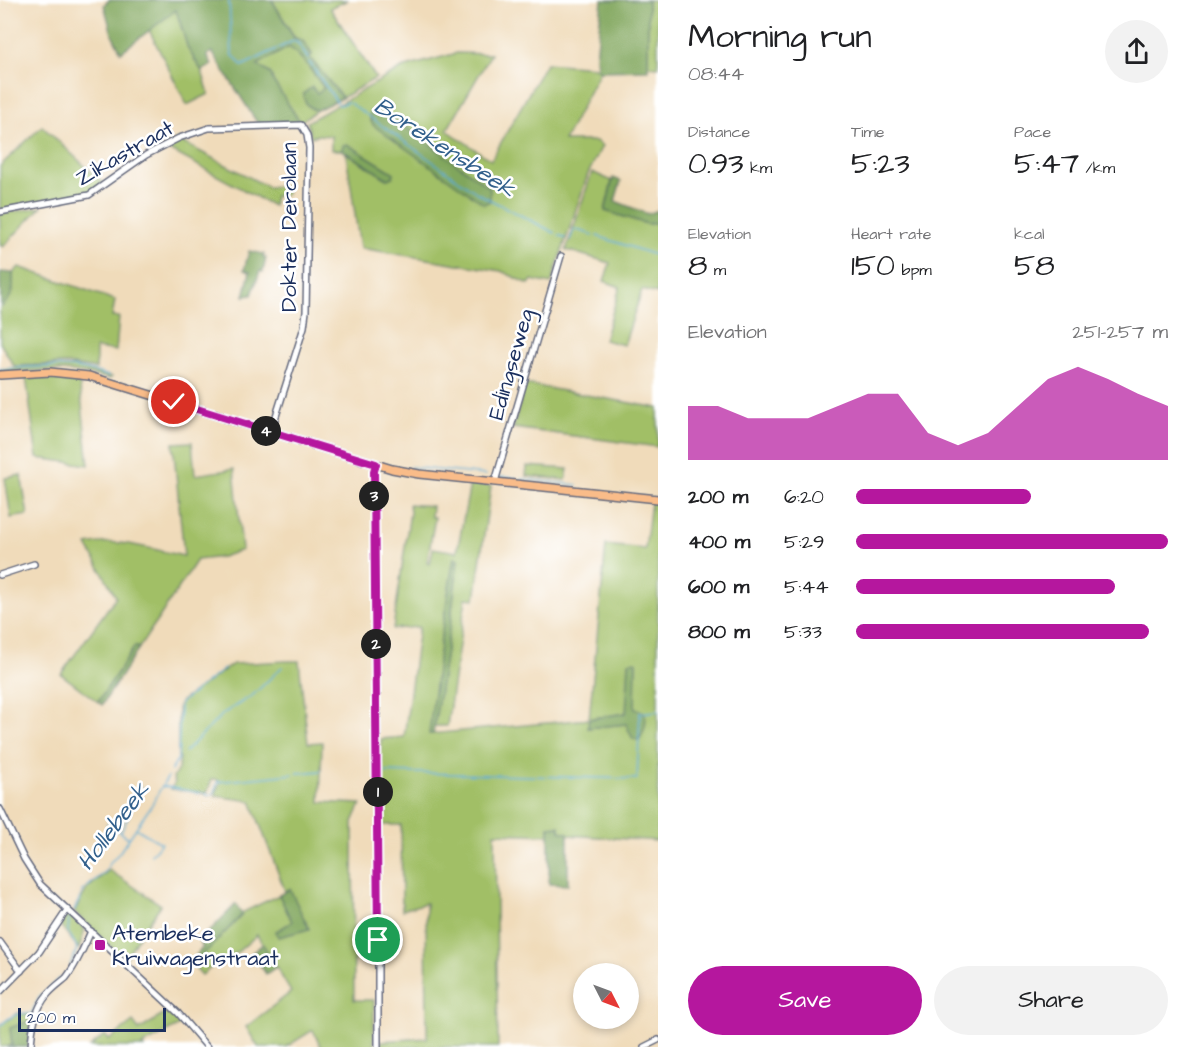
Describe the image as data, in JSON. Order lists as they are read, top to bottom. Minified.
{"streets":{"street":["Zikastraat","Dokter Derolaan","Edingseweg"]},"crossings":[["Zikastraat","Dokter Derolaan"]],"water":["Borekensbeek","Hollebeek"],"places":{"transit":["Atembeke Kruiwagenstraat"]},"scale_bar":"200 m","north":"bottom right","page":{"heading":["Morning run","08:44"],"stats":[["Distance","0.93 km"],["Time","5:23"],["Pace","5:47 /km"],["Elevation","8 m"],["Heart rate","150 bpm"],["kcal","58"]],"chart":["Elevation","251–257 m"],"pins":["4","3","2","1"],"list":[{"name":"200 m","note":"6:20"},{"name":"400 m","note":"5:29"},{"name":"600 m","note":"5:44"},{"name":"800 m","note":"5:33"}],"buttons":["Save","Share"],"scale":"200 m"}}
